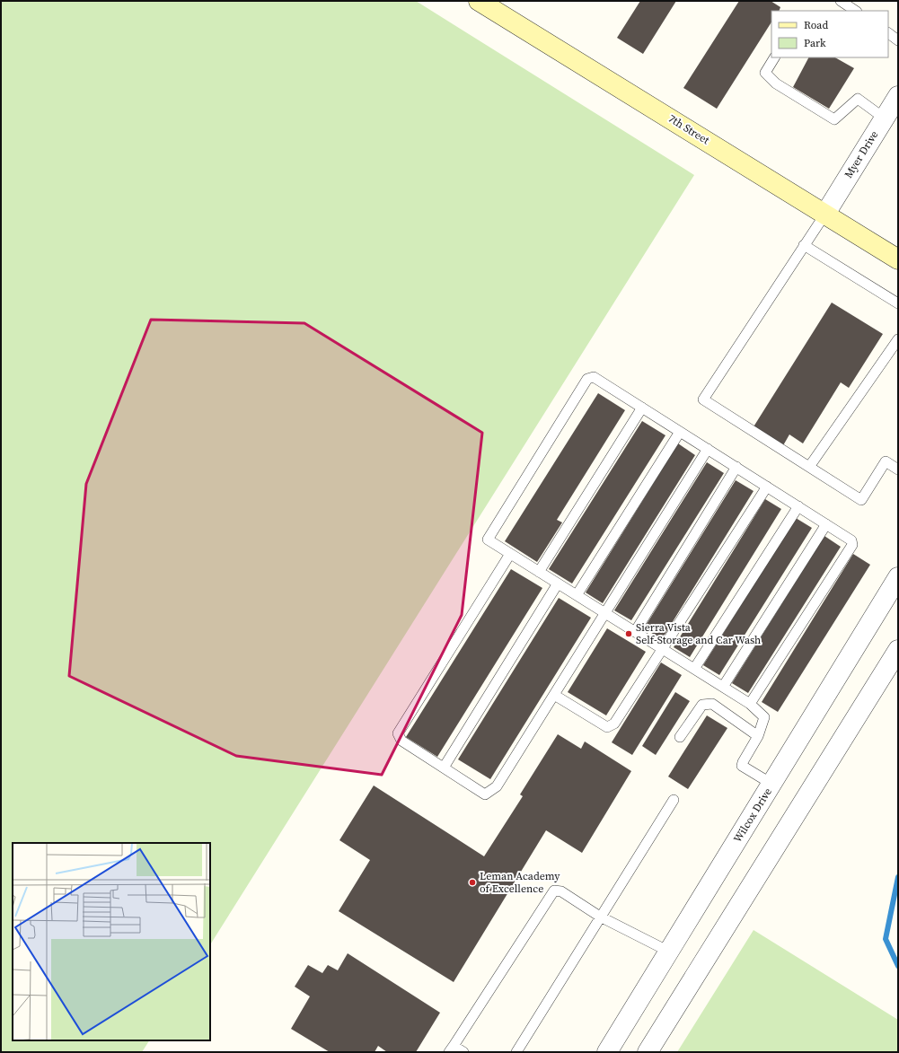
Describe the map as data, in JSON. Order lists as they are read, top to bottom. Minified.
{"streets":{"main road":["7th Street"],"street":["Myer Drive","Wilcox Drive"]},"crossings":[["7th Street","Myer Drive"]],"places":["Sierra Vista Self-Storage and Car Wash","Leman Academy of Excellence"],"legend":["Road","Park"]}
